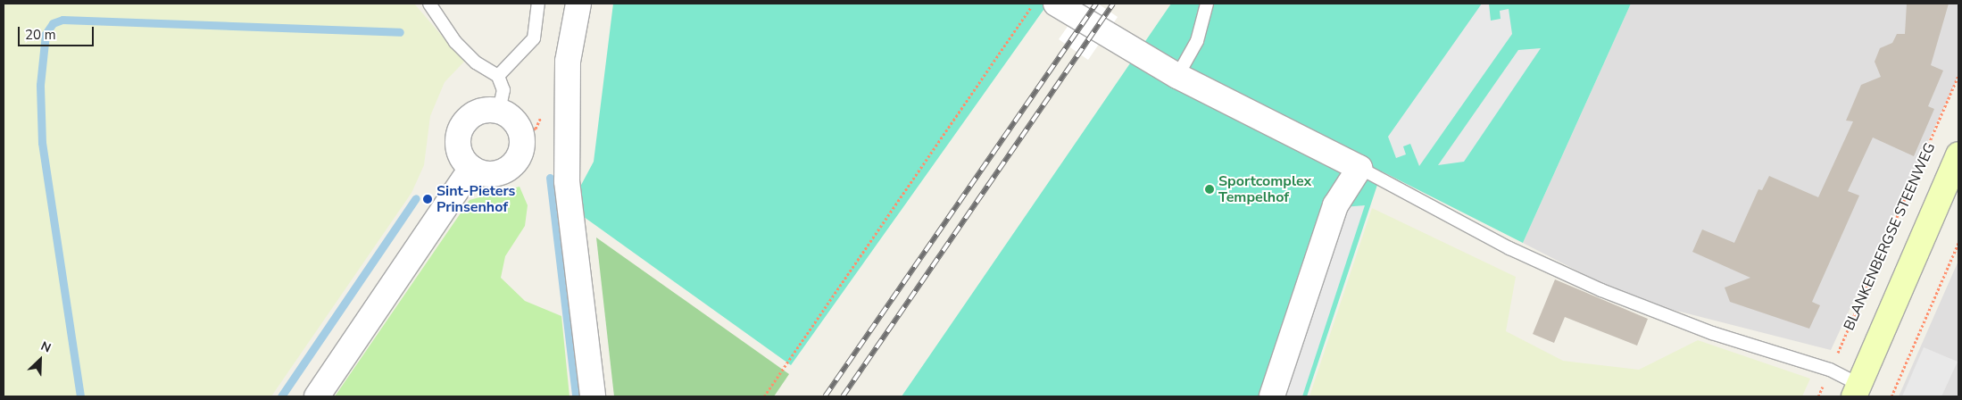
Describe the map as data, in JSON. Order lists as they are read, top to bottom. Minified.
{"streets":{"main road":["BLANKENBERGSE STEENWEG"]},"places":["Sportcomplex Tempelhof","Sint-Pieters Prinsenhof"],"scale_bar":"20 m","north":"top right"}
